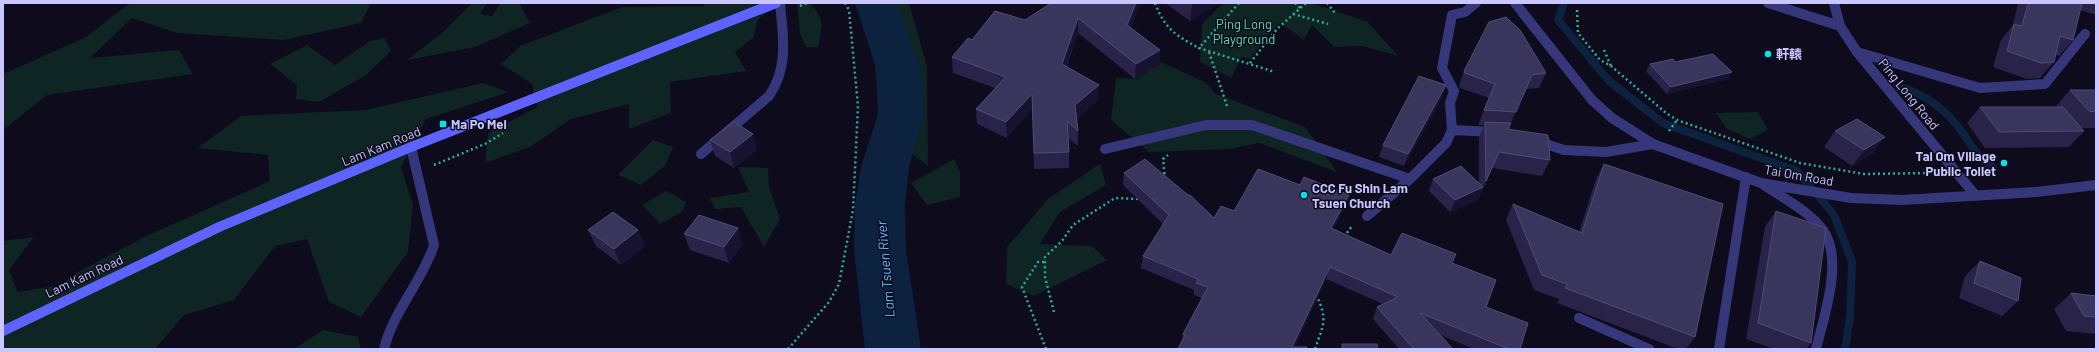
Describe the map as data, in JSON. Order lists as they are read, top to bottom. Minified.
{"streets":{"main road":["Lam Kam Road"],"street":["Ping Long Road","Tai Om Road"]},"crossings":[["Ping Long Road","Tai Om Road"]],"water":["Lam Tsuen River"],"parks":["Ping Long Playground"],"places":{"other":["軒轅","Tai Om Village Public Toilet","CCC Fu Shin Lam Tsuen Church"],"transit":["Ma Po Mei"]}}
